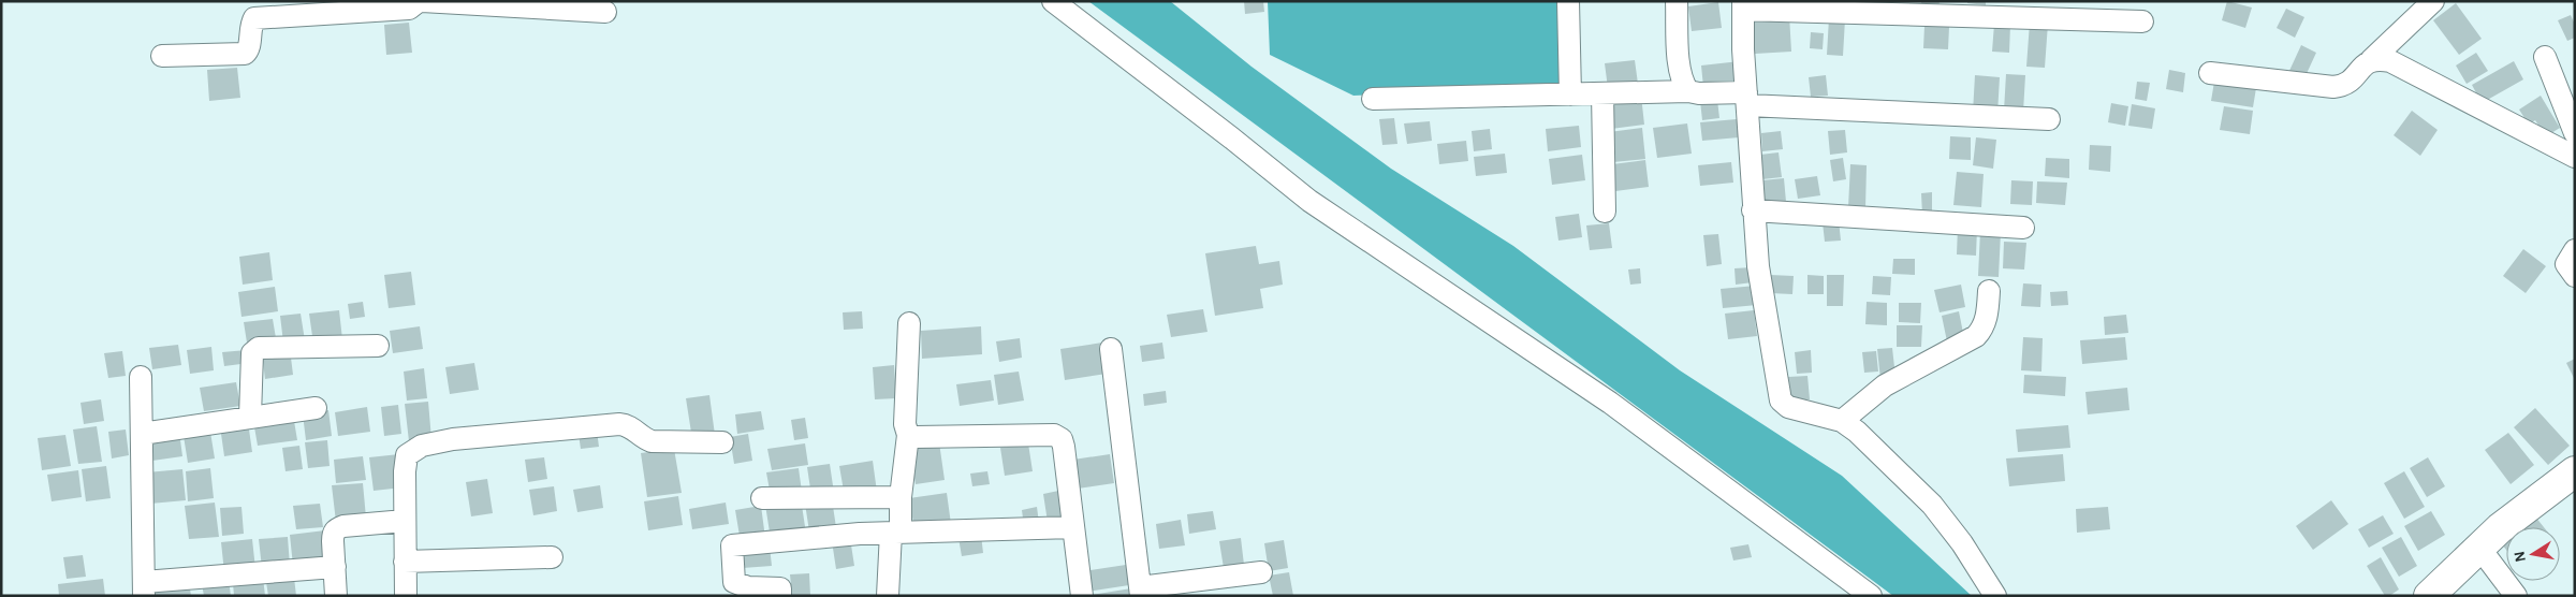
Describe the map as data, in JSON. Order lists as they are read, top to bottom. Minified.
{"north":"left"}
